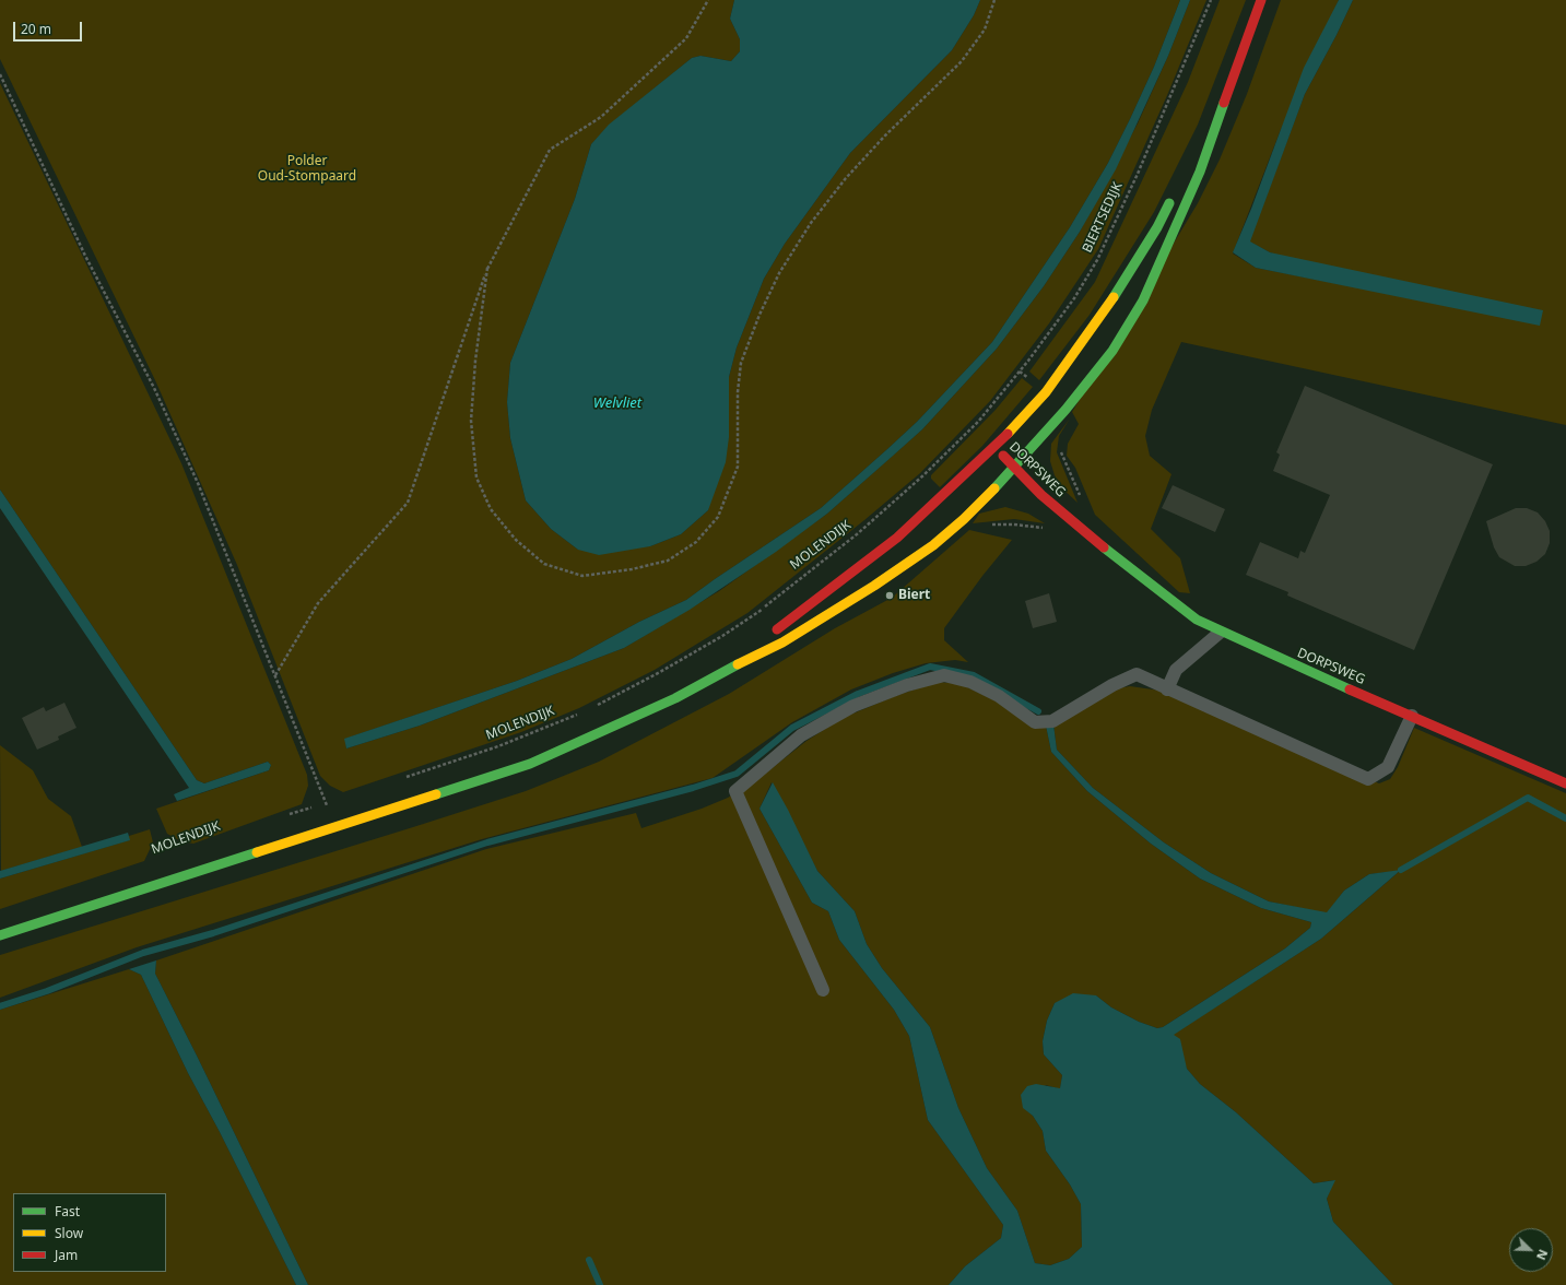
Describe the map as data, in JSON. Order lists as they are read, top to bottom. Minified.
{"streets":{"main road":["DORPSWEG"],"path":["BIERTSEDIJK","MOLENDIJK"]},"crossings":[["BIERTSEDIJK","MOLENDIJK"]],"water":["Welvliet"],"parks":["Polder Oud-Stompaard"],"places":["Biert"],"legend":["Fast","Slow","Jam"],"scale_bar":"20 m","north":"bottom right"}
